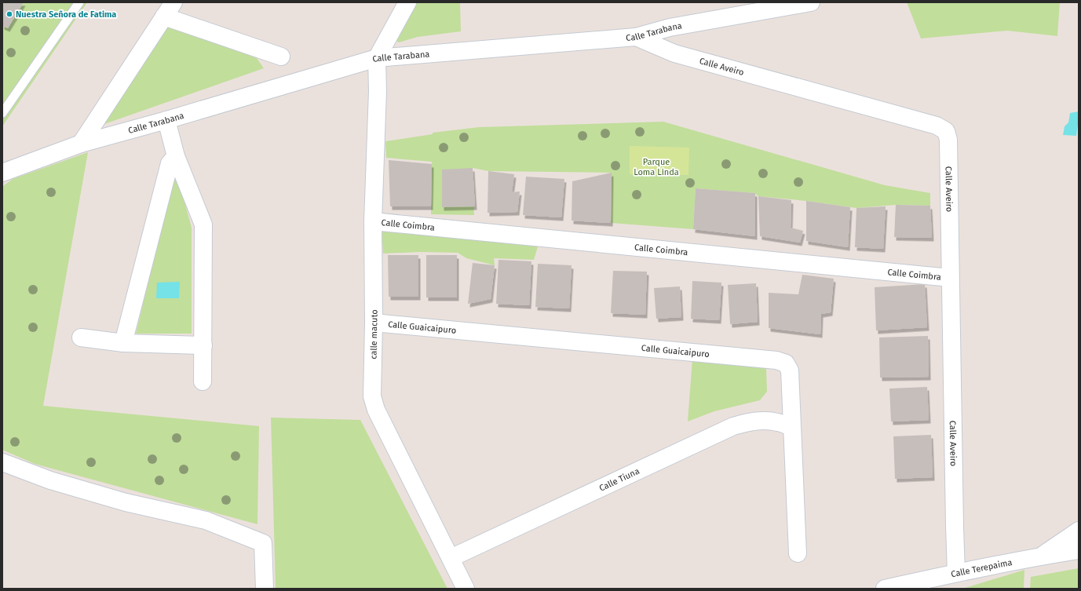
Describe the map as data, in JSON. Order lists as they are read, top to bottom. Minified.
{"streets":{"street":["Calle Tarabana","Calle Aveiro","Calle Coimbra","Calle Guaicaipuro","calle macuto","Calle Tiuna","Calle Terepaima"]},"crossings":[["Calle Tarabana","Calle Aveiro"],["Calle Tarabana","calle macuto"],["Calle Aveiro","Calle Coimbra"],["Calle Aveiro","Calle Terepaima"],["Calle Coimbra","calle macuto"],["Calle Guaicaipuro","calle macuto"],["Calle Guaicaipuro","Calle Tiuna"],["calle macuto","Calle Tiuna"]],"parks":["Parque Loma Linda"],"places":["Nuestra Señora de Fatima"]}
